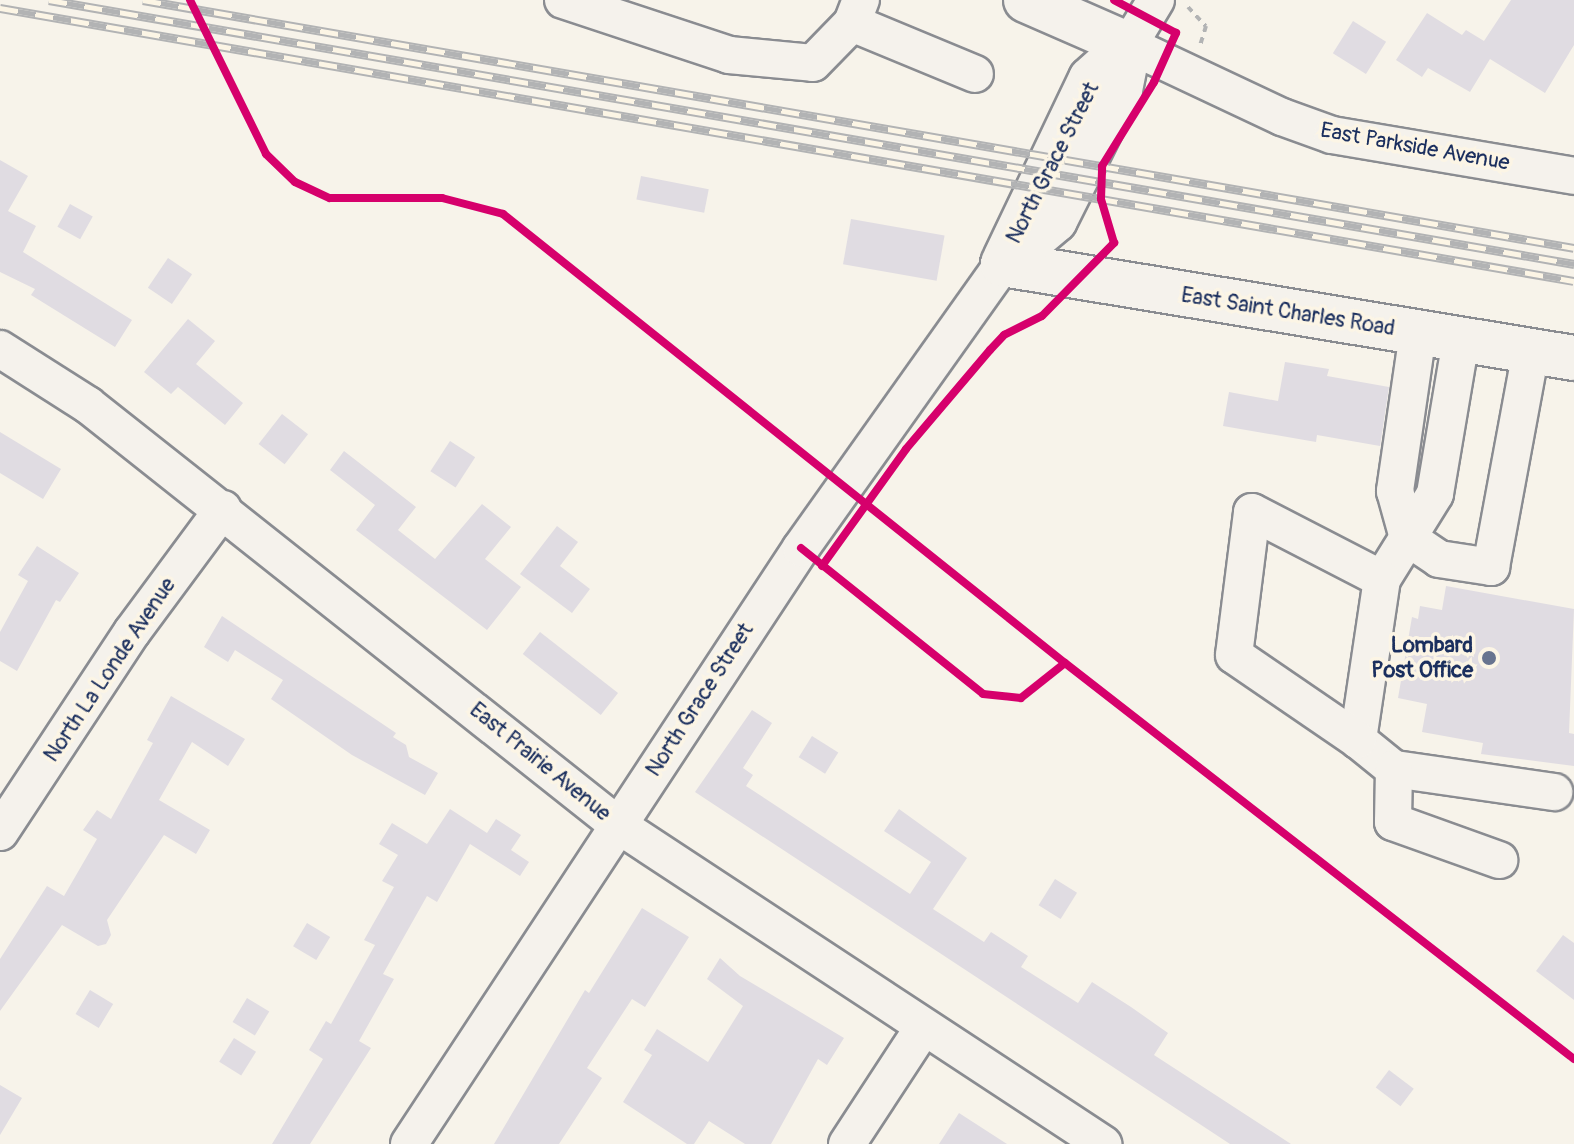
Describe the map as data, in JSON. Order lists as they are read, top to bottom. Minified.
{"streets":{"main road":["North Grace Street","East Saint Charles Road"],"street":["East Parkside Avenue","North La Londe Avenue","East Prairie Avenue"]},"crossings":[["East Parkside Avenue","North Grace Street"],["North Grace Street","East Saint Charles Road"],["North Grace Street","East Prairie Avenue"],["North La Londe Avenue","East Prairie Avenue"]],"places":["Lombard Post Office"]}
